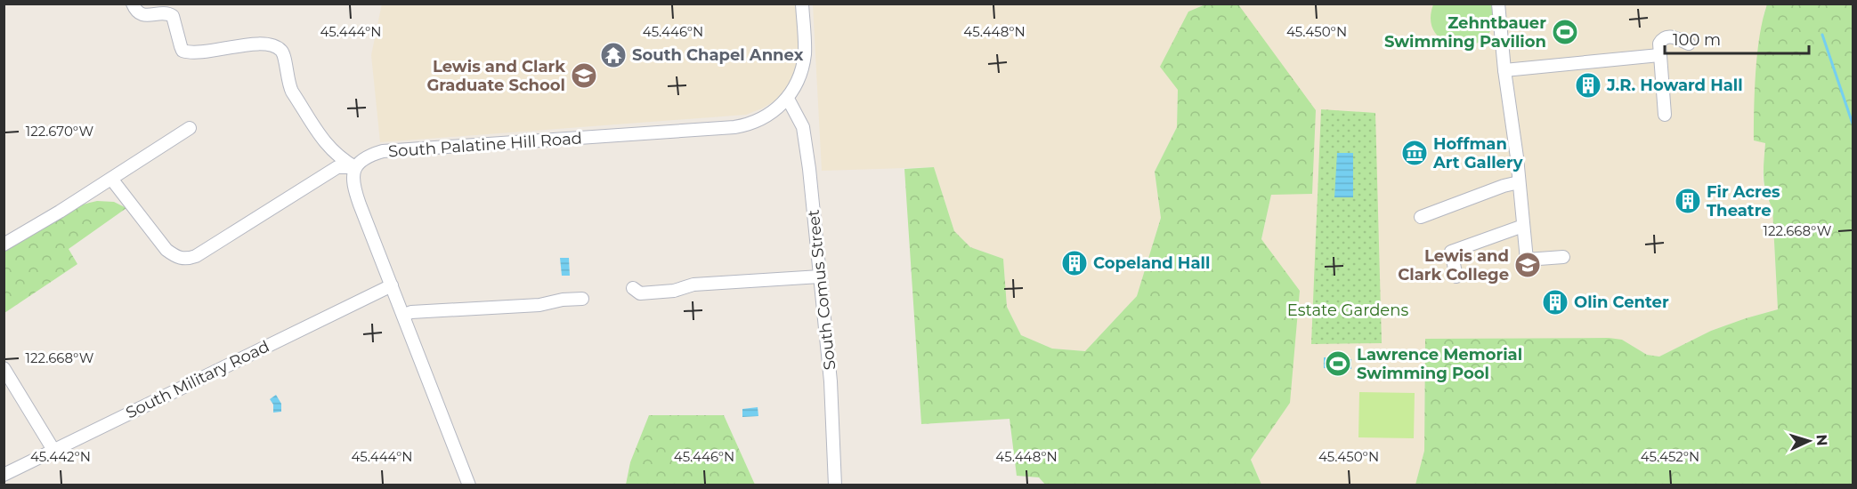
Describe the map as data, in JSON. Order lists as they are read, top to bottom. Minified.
{"streets":{"street":["South Palatine Hill Road","South Comus Street","South Military Road"]},"crossings":[["South Palatine Hill Road","South Comus Street"]],"parks":["Estate Gardens"],"places":{"sports":["Zehntbauer Swimming Pavilion","Lawrence Memorial Swimming Pool"],"temple":["South Chapel Annex"],"school or university":["Lewis and Clark Graduate School","Lewis and Clark College"],"building":["J.R. Howard Hall","Fir Acres Theatre","Copeland Hall","Olin Center"],"museum":["Hoffman Art Gallery"]},"scale_bar":"100 m","north":"right","coordinates":["45.444°N","45.446°N","45.448°N","45.450°N","122.670°W","122.668°W","45.442°N","45.452°N"]}
